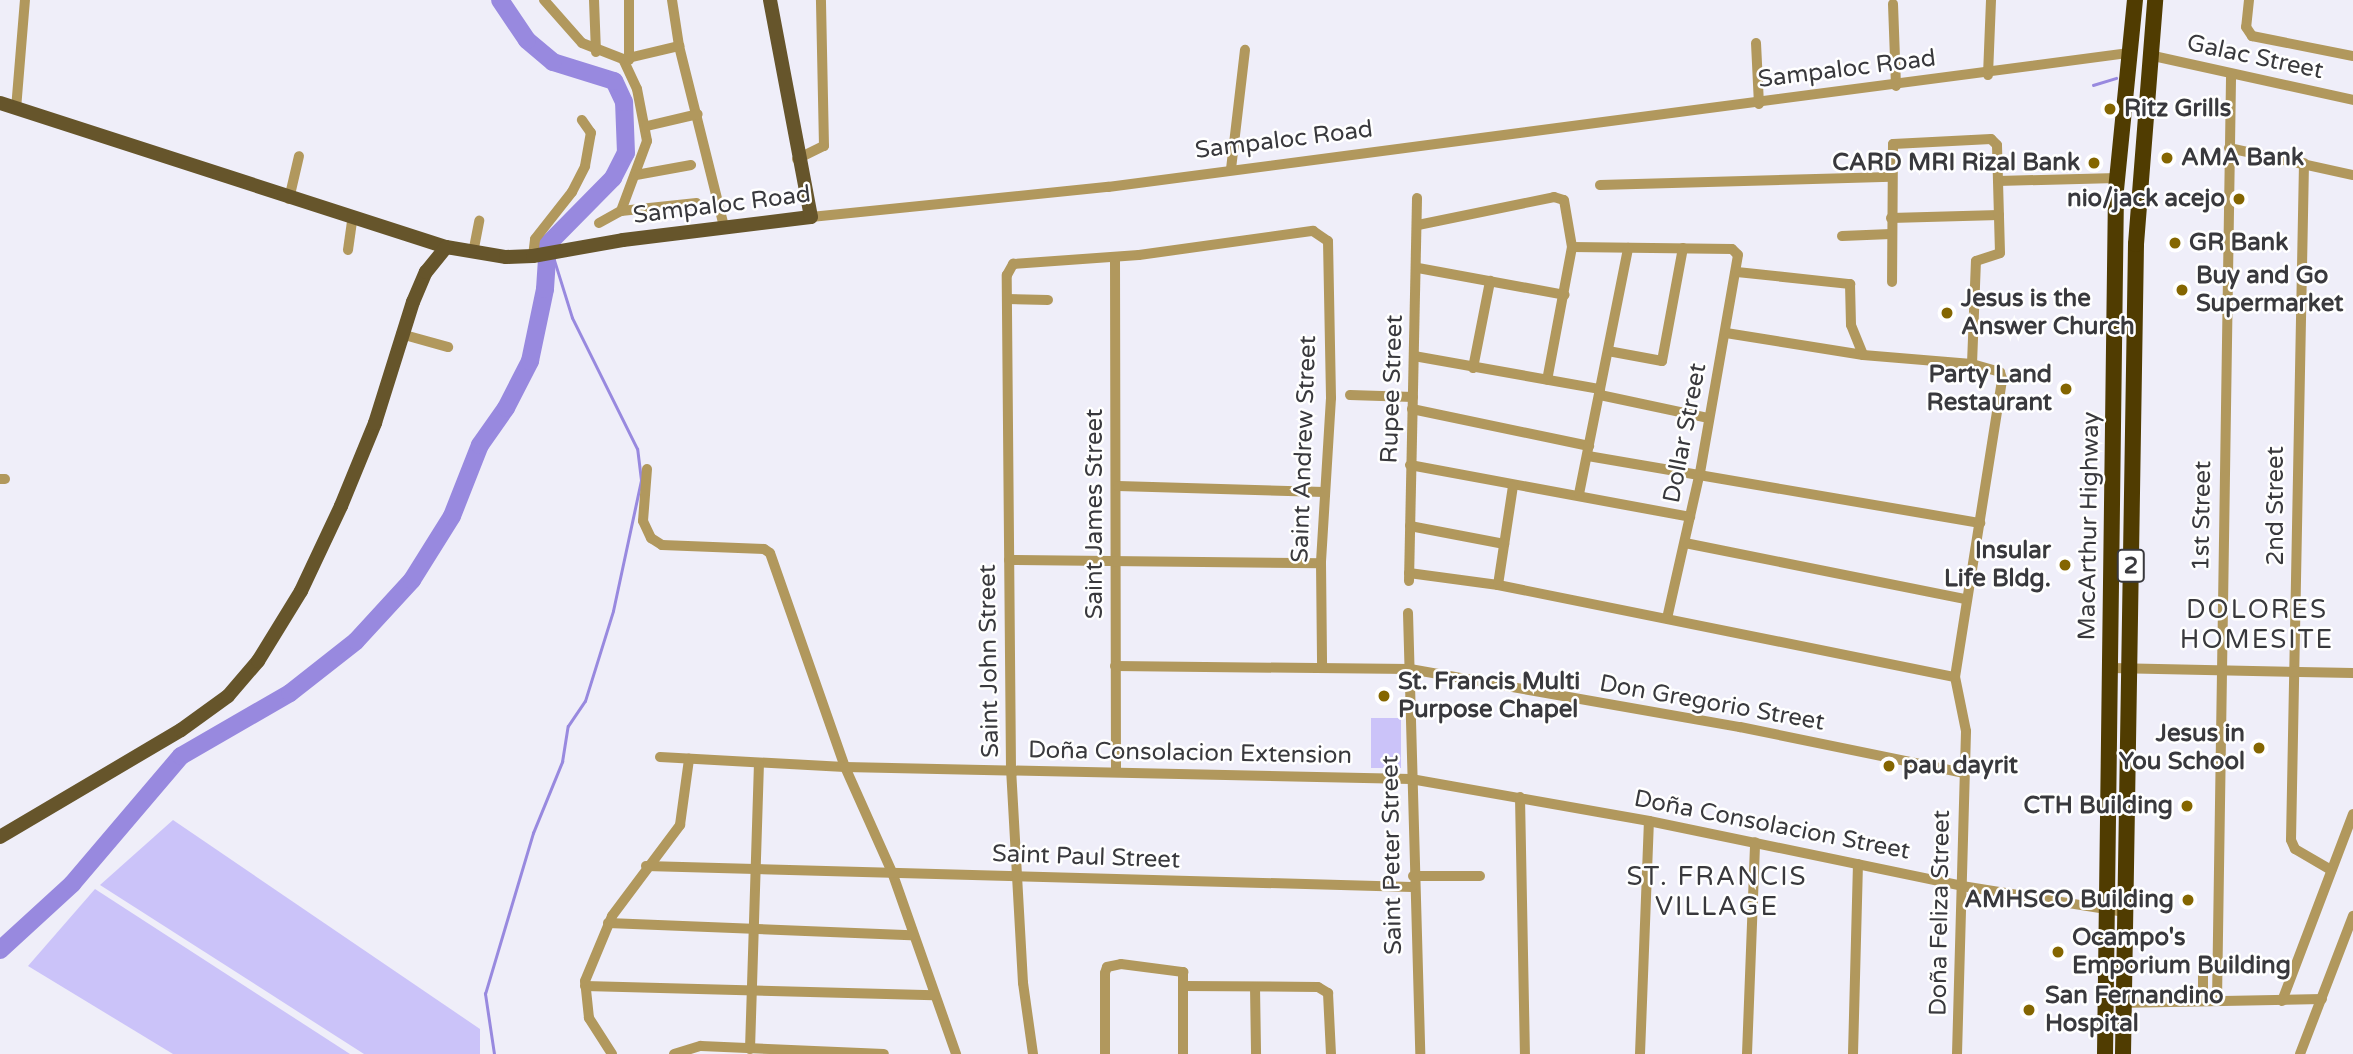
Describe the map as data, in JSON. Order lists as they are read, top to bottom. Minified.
{"streets":{"highway":["MacArthur Highway","2"],"main road":["Sampaloc Road"],"street":["Galac Street","Rupee Street","Dollar Street","Saint Andrew Street","2nd Street","Saint James Street","1st Street","Saint John Street","Don Gregorio Street","Doña Consolacion Extension","Doña Consolacion Street","Saint Peter Street","Saint Paul Street","Doña Feliza Street"]},"crossings":[["Galac Street","1st Street"],["Galac Street","MacArthur Highway"],["Sampaloc Road","MacArthur Highway"],["Saint Andrew Street","Saint James Street"],["Saint Andrew Street","Saint John Street"],["Saint Andrew Street","Don Gregorio Street"],["Saint James Street","Saint John Street"],["Saint James Street","Don Gregorio Street"],["Saint James Street","Doña Consolacion Extension"],["MacArthur Highway","Doña Consolacion Street"],["Saint John Street","Doña Consolacion Extension"],["Saint John Street","Saint Paul Street"],["Don Gregorio Street","Saint Peter Street"],["Don Gregorio Street","Doña Feliza Street"],["Doña Consolacion Extension","Doña Consolacion Street"],["Doña Consolacion Extension","Saint Peter Street"],["Doña Consolacion Street","Saint Peter Street"],["Doña Consolacion Street","Doña Feliza Street"],["Saint Peter Street","Saint Paul Street"]],"districts":["DOLORES HOMESITE","ST. FRANCIS VILLAGE"],"places":["Ritz Grills","AMA Bank","CARD MRI Rizal Bank","nio/jack acejo","GR Bank","Buy and Go Supermarket","Jesus is the Answer Church","Party Land Restaurant","Insular Life Bldg.","St. Francis Multi Purpose Chapel","Jesus in You School","pau dayrit","CTH Building","AMHSCO Building","Ocampo's Emporium Building","San Fernandino Hospital"]}
